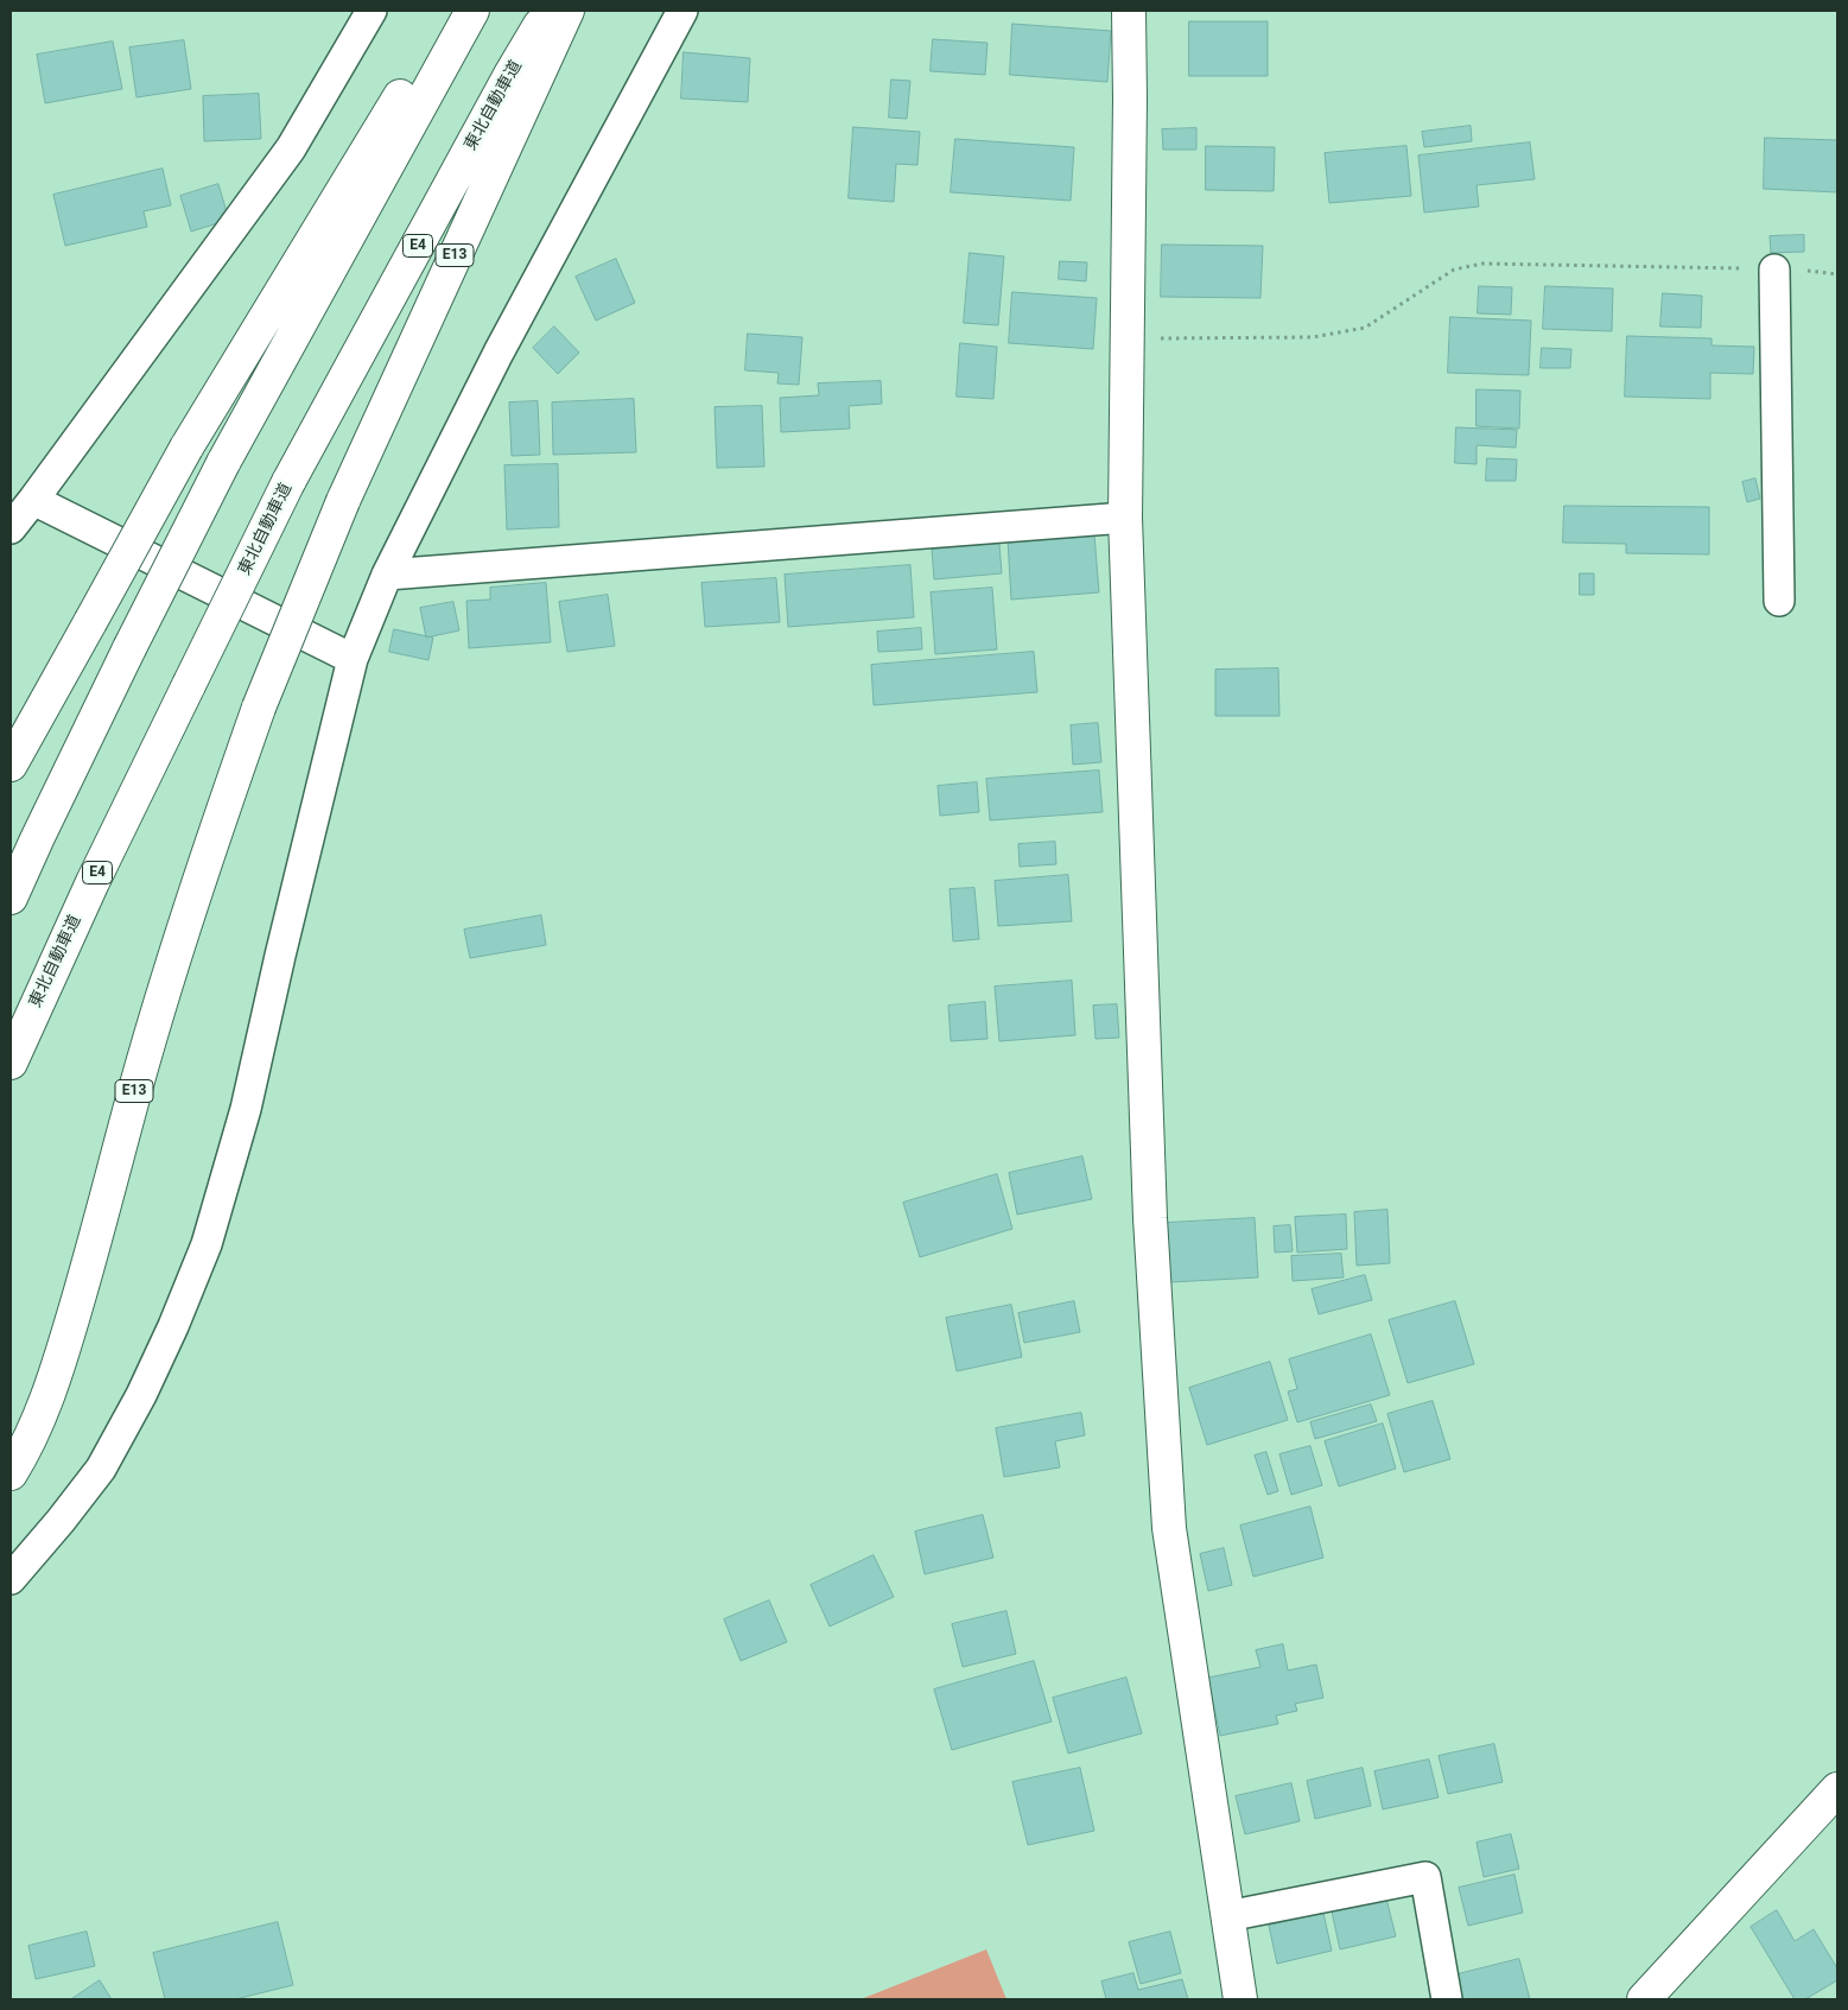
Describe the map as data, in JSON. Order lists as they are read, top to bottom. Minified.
{"streets":{"main road":["東北自動車道","E4","E13"]}}
